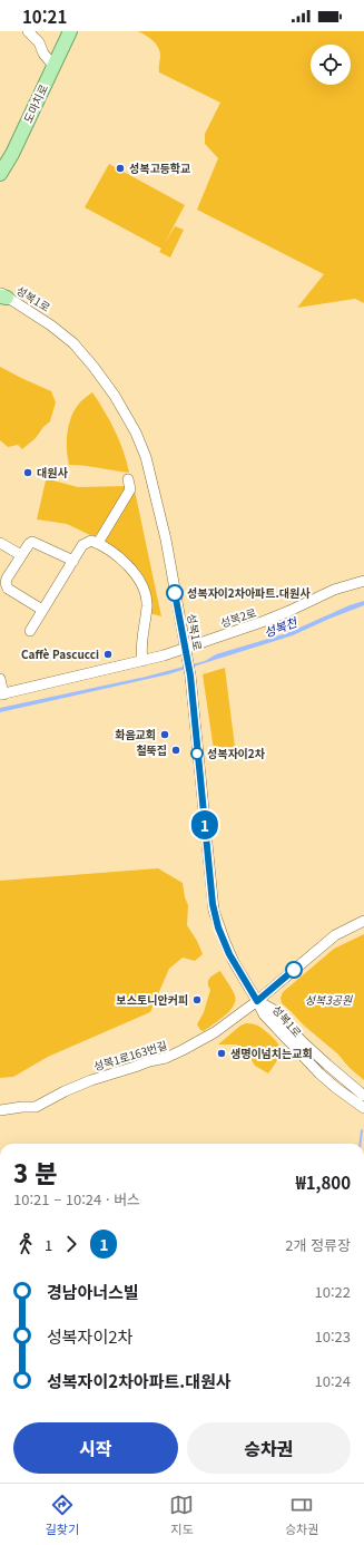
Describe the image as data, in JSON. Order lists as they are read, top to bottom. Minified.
{"streets":{"main road":["도마치로"],"street":["성복1로","성복2로","성복1로163번길"]},"crossings":[["성복1로","성복2로"],["성복1로","성복1로163번길"]],"water":["성복천"],"parks":["성복3공원"],"places":["성복고등학교","대원사","성복자이2차아파트.대원사","Caffè Pascucci","화음교회","철뚝집","성복자이2차","보스토니안커피","생명이넘치는교회"],"lines":["bus line 1"],"page":{"status":"10:21","on_map":"1","heading":["3 분","10:21 – 10:24 · 버스","₩1,800"],"legs":["1","1","2개 정류장"],"list":[{"name":"경남아너스빌","value":"10:22"},{"name":"성복자이2차","value":"10:23"},{"name":"성복자이2차아파트.대원사","value":"10:24"}],"buttons":["시작","승차권"],"tabs":["길찾기","지도","승차권"]}}
